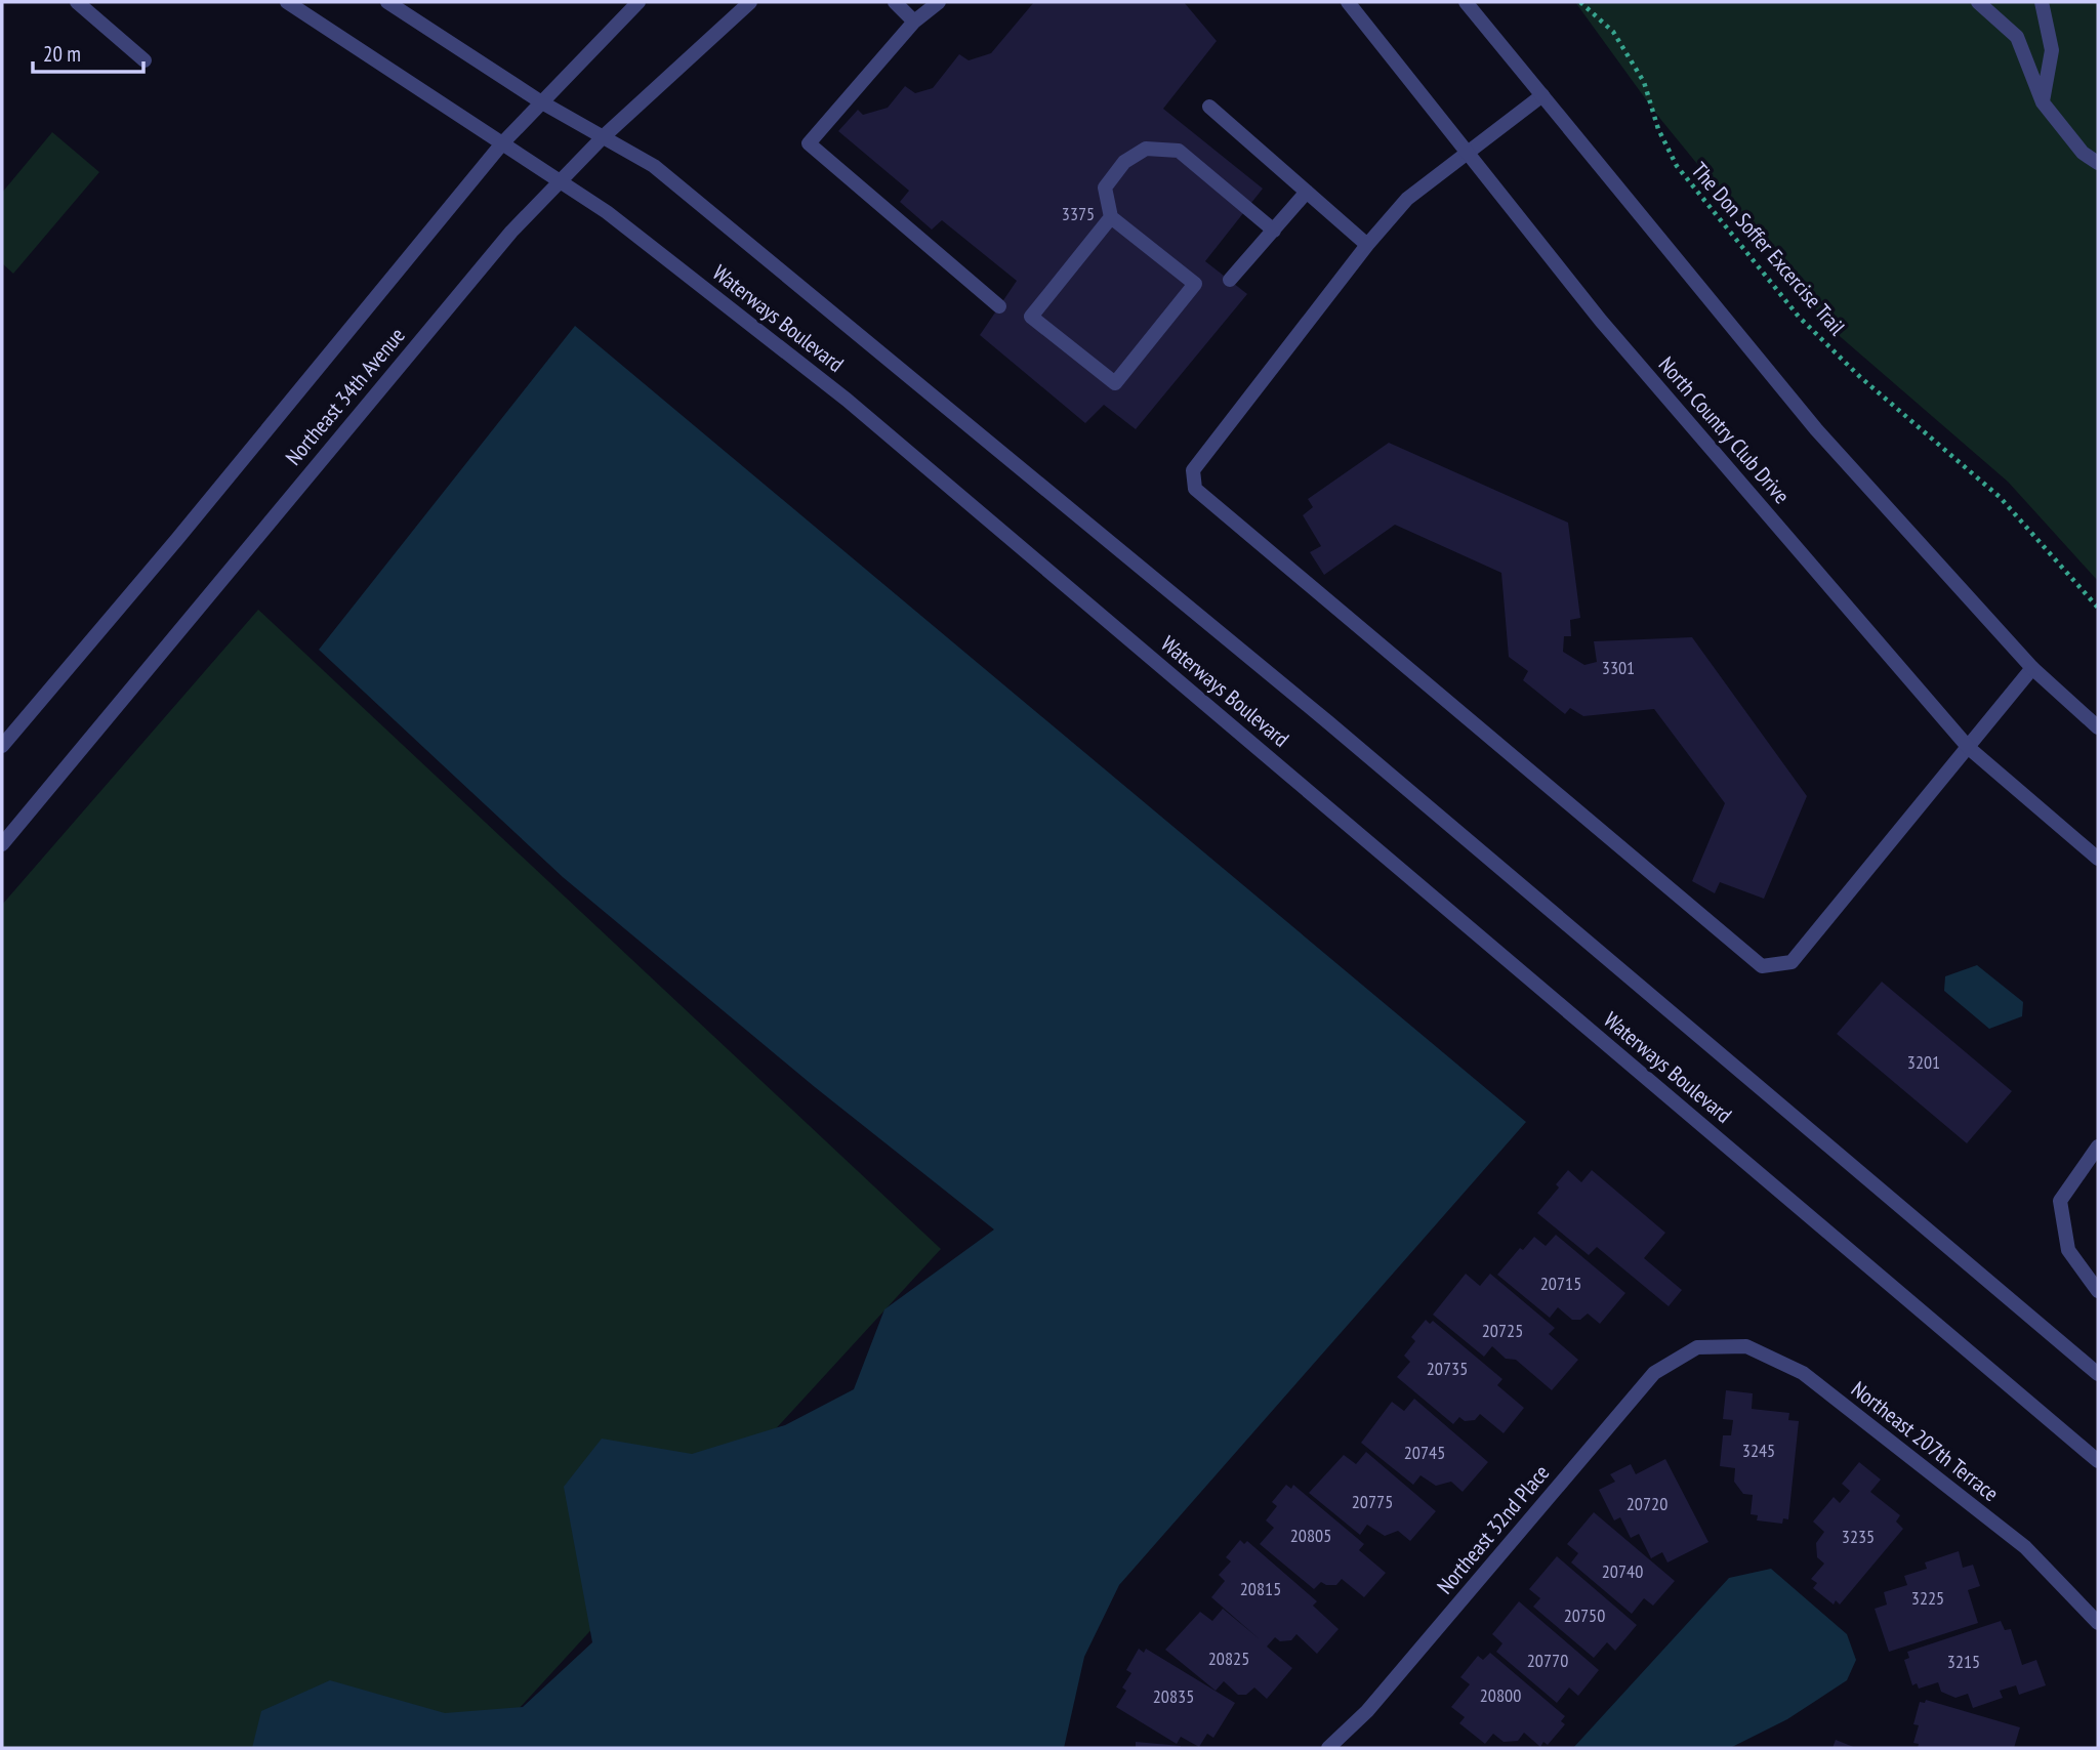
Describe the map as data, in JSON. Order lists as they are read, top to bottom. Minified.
{"streets":{"street":["Waterways Boulevard","Northeast 34th Avenue","North Country Club Drive","Northeast 207th Terrace","Northeast 32nd Place"],"path":["The Don Soffer Excercise Trail"]},"crossings":[["Waterways Boulevard","Northeast 34th Avenue"],["Northeast 207th Terrace","Northeast 32nd Place"]],"house_numbers":["3375","3301","3201","20715","20725","20735","3245","20745","20775","20720","20805","3235","20740","20815","3225","20750","20825","20770","3215","20800","20835"],"scale_bar":"20 m"}
